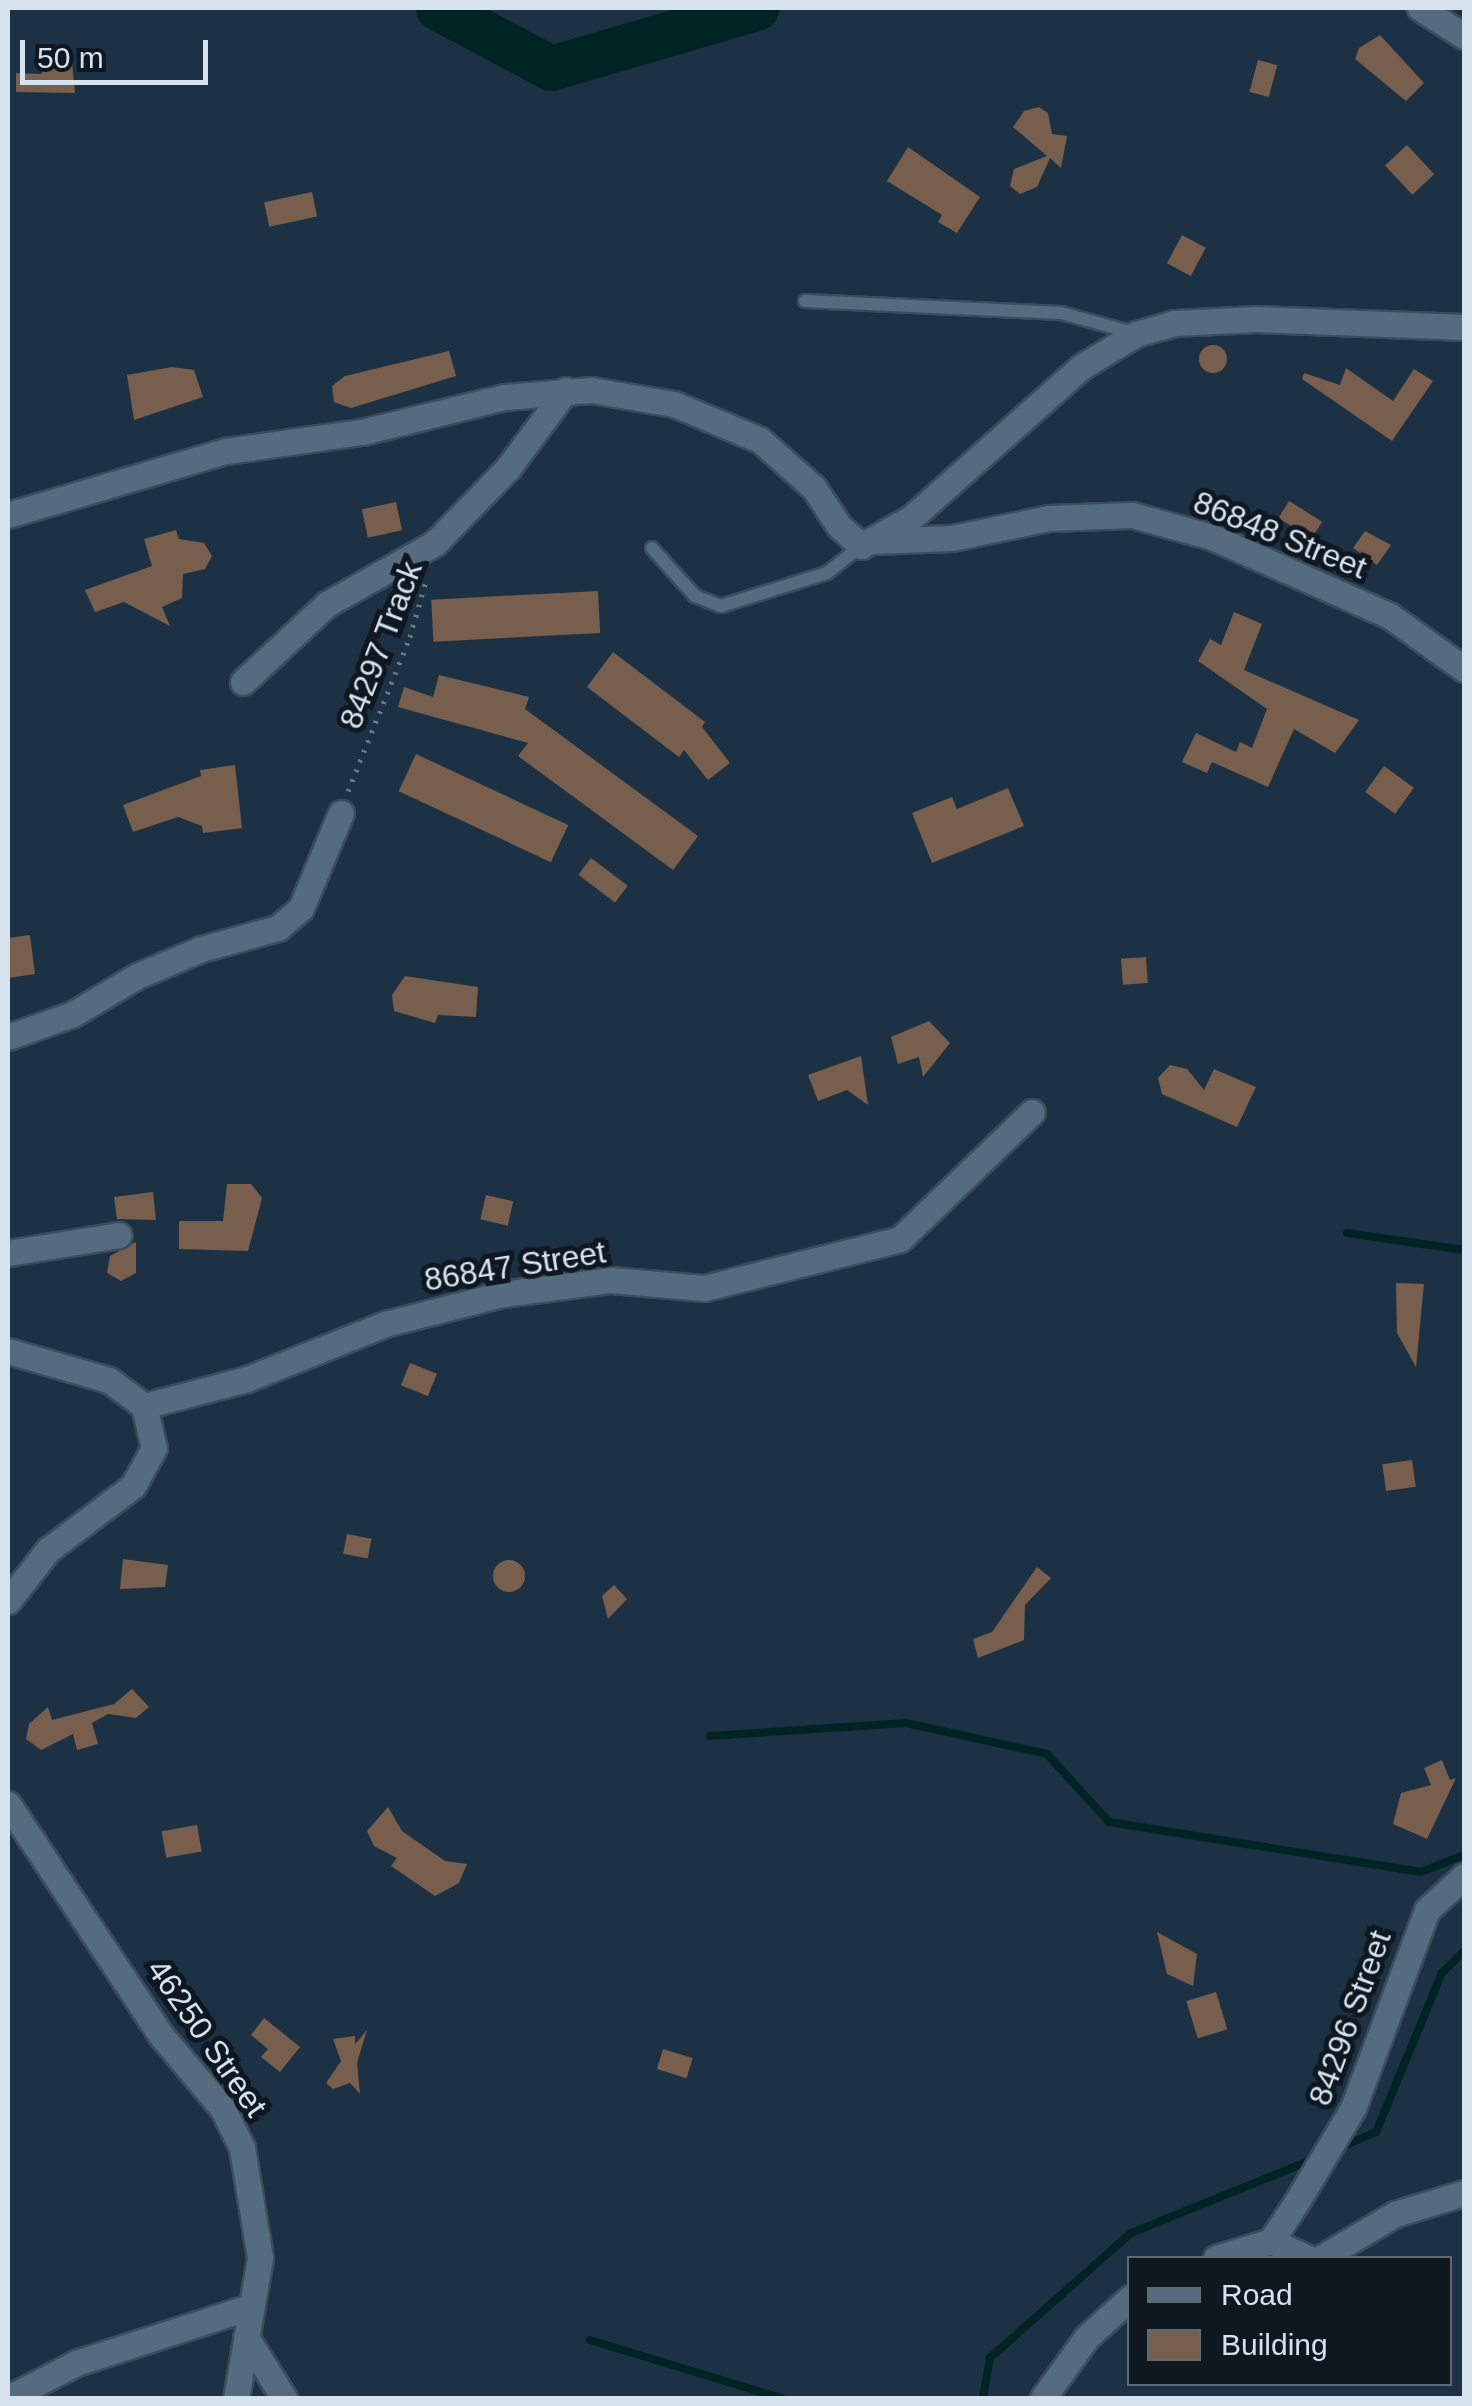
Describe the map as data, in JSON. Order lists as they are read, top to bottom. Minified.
{"streets":{"street":["86848 Street","86847 Street","84296 Street","46250 Street"],"path":["84297 Track"]},"legend":["Road","Building"],"scale_bar":"50 m"}
